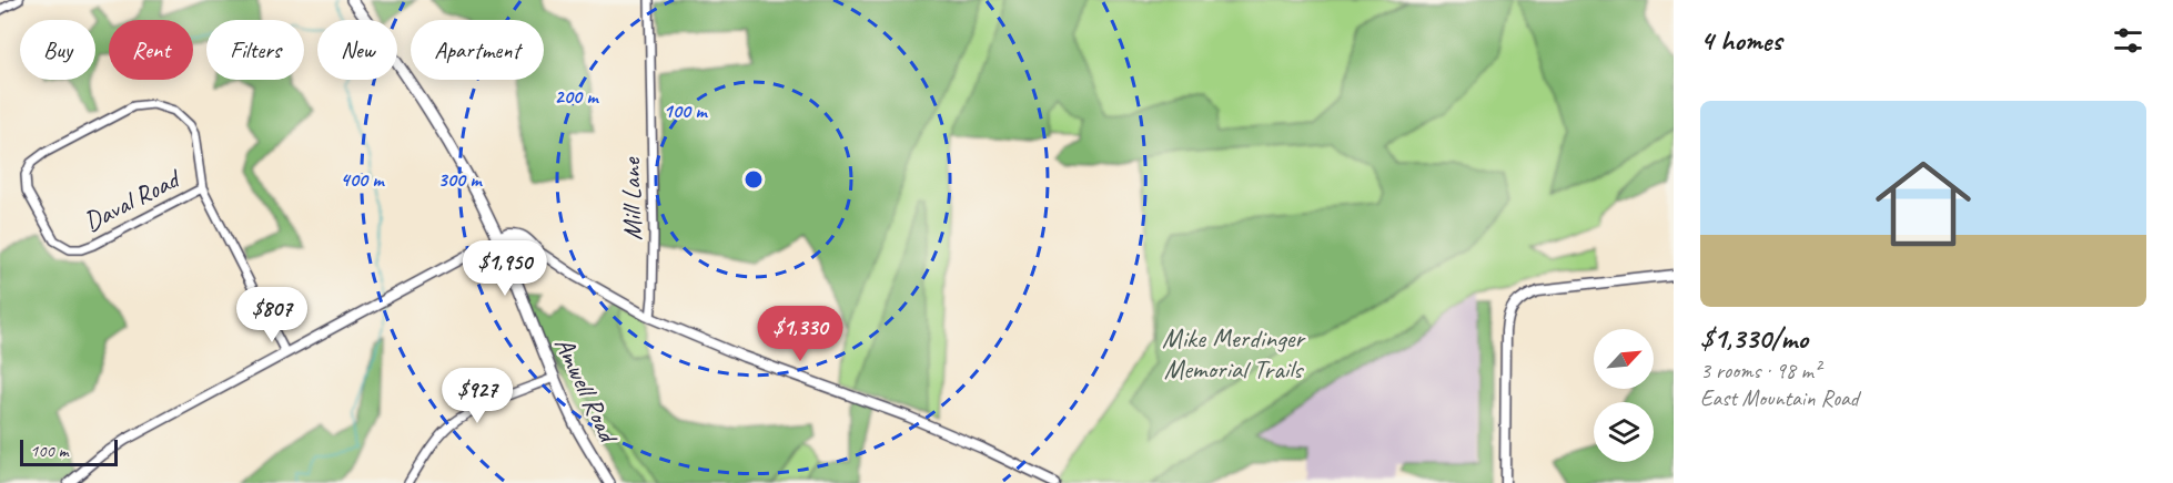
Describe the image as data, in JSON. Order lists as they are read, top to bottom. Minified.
{"streets":{"main road":["Amwell Road"],"street":["Mill Lane","Daval Road"]},"parks":["Mike Merdinger Memorial Trails"],"scale_bar":"100 m","north":"top right","page":{"heading":"4 homes","chip":["Buy","Rent","Filters","New","Apartment"],"list":[{"name":"$1,330/mo","note":"3 rooms · 98 m² · East Mountain Road"}],"price":["$1,950","$807","$1,330","$927"],"scale":"100 m"},"rings":["200 m","100 m","400 m","300 m"]}
